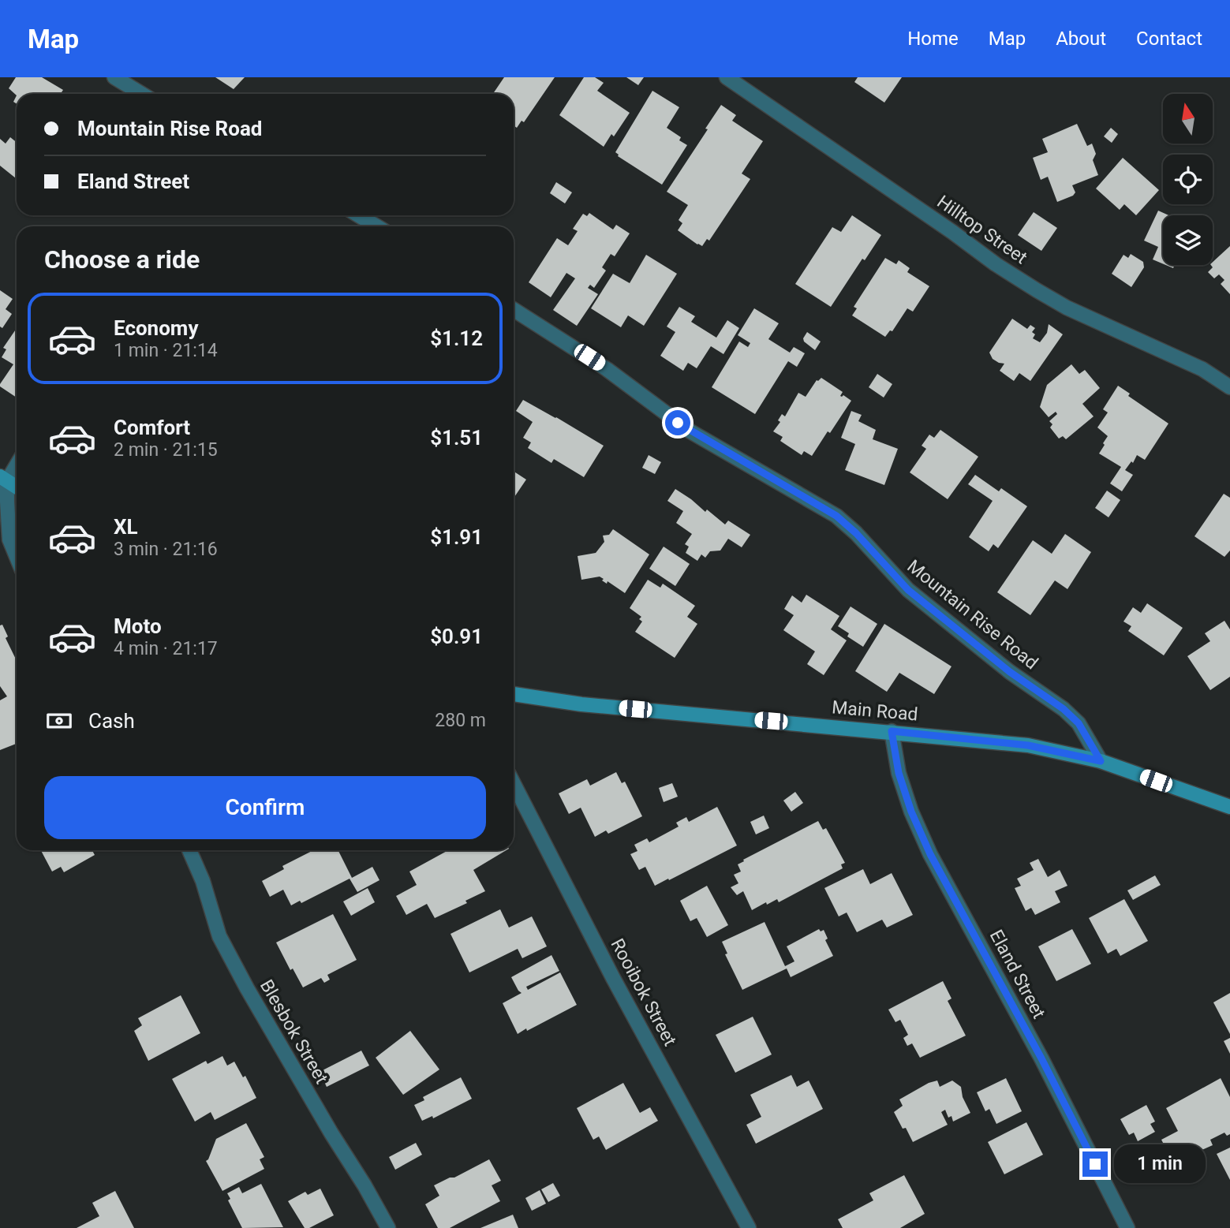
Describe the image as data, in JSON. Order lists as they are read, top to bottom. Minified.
{"streets":{"main road":["Main Road"],"street":["Hilltop Street","Mountain Rise Road","Eland Street","Rooibok Street","Blesbok Street"]},"crossings":[["Mountain Rise Road","Main Road"],["Main Road","Eland Street"]],"north":"top","page":{"header":"Map","nav":["Home","Map","About","Contact"],"banner":["Mountain Rise Road","Eland Street"],"heading":"Choose a ride","list":[{"name":"Economy","note":"1 min · 21:14","value":"$1.12"},{"name":"Comfort","note":"2 min · 21:15","value":"$1.51"},{"name":"XL","note":"3 min · 21:16","value":"$1.91"},{"name":"Moto","note":"4 min · 21:17","value":"$0.91"}],"pay":["Cash","280 m"],"buttons":"Confirm","bubble":"1 min"}}
